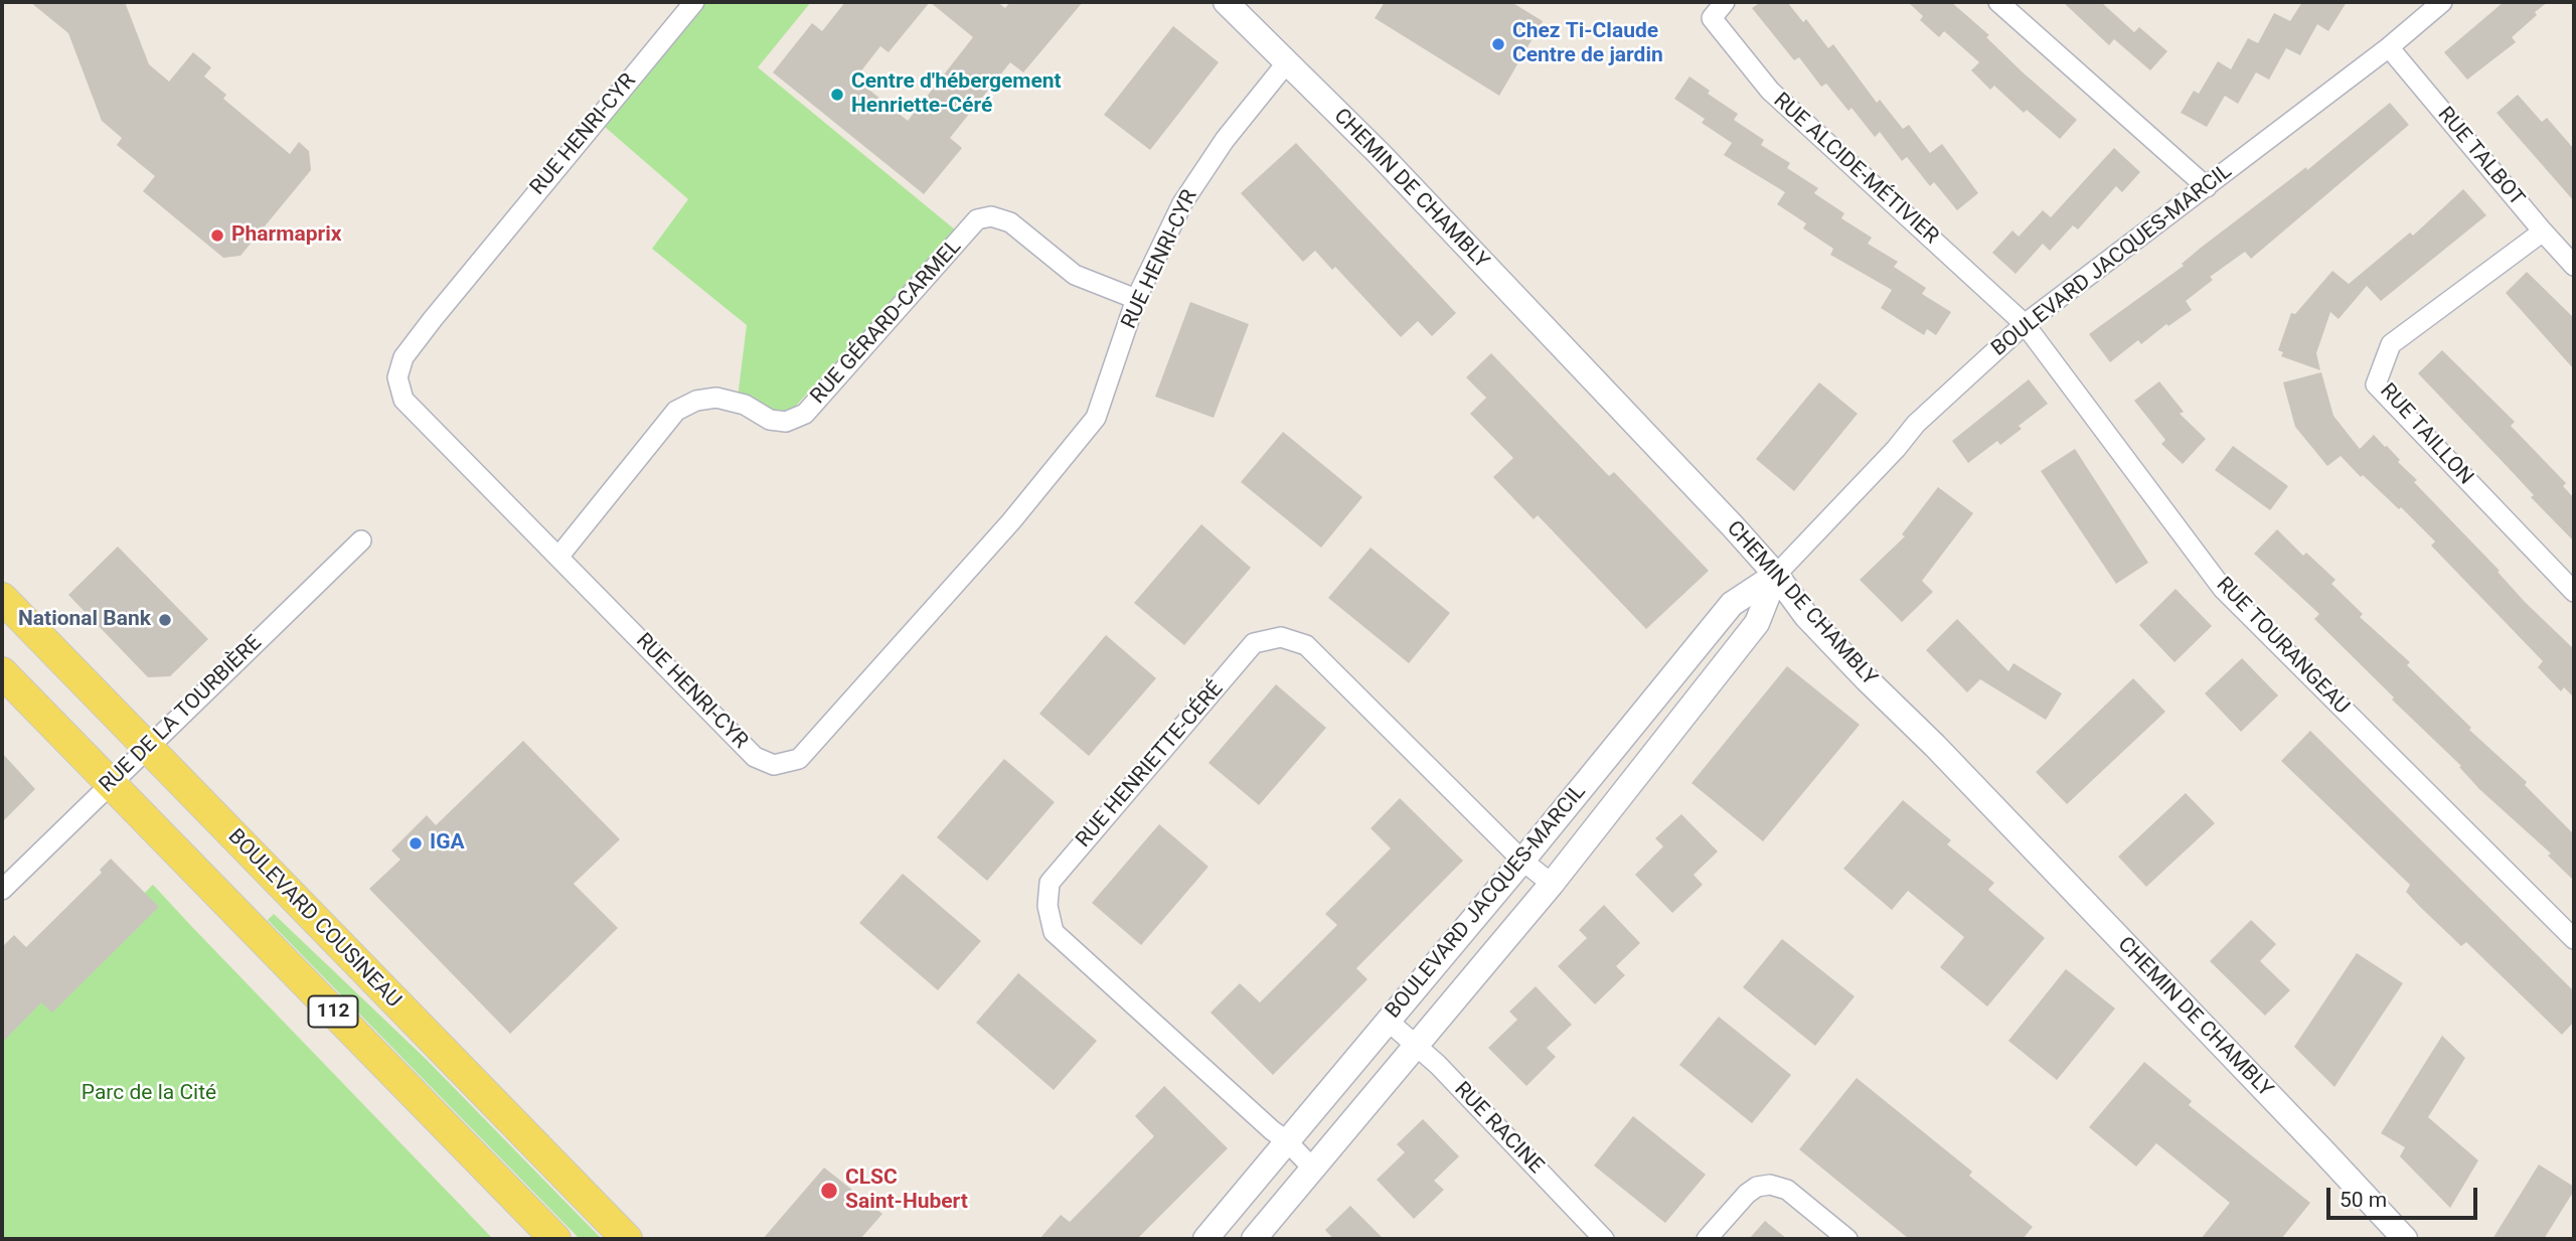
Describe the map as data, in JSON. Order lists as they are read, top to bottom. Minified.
{"streets":{"main road":["BOULEVARD COUSINEAU","112"],"street":["RUE HENRI-CYR","RUE TALBOT","RUE ALCIDE-MÉTIVIER","CHEMIN DE CHAMBLY","BOULEVARD JACQUES-MARCIL","RUE GÉRARD-CARMEL","RUE TAILLON","RUE TOURANGEAU","RUE DE LA TOURBIÈRE","RUE HENRIETTE-CÉRÉ","RUE RACINE"]},"crossings":[["RUE HENRI-CYR","CHEMIN DE CHAMBLY"],["RUE HENRI-CYR","RUE GÉRARD-CARMEL"],["RUE TALBOT","BOULEVARD JACQUES-MARCIL"],["RUE TALBOT","RUE TAILLON"],["RUE ALCIDE-MÉTIVIER","BOULEVARD JACQUES-MARCIL"],["RUE ALCIDE-MÉTIVIER","RUE TOURANGEAU"],["CHEMIN DE CHAMBLY","BOULEVARD JACQUES-MARCIL"],["BOULEVARD JACQUES-MARCIL","RUE TOURANGEAU"],["BOULEVARD JACQUES-MARCIL","RUE HENRIETTE-CÉRÉ"],["BOULEVARD JACQUES-MARCIL","RUE RACINE"],["RUE DE LA TOURBIÈRE","BOULEVARD COUSINEAU"],["RUE DE LA TOURBIÈRE","112"]],"parks":["Parc de la Cité"],"places":["Chez Ti-Claude Centre de jardin","Centre d'hébergement Henriette-Céré","Pharmaprix","National Bank","IGA","CLSC Saint-Hubert"],"scale_bar":"50 m"}
